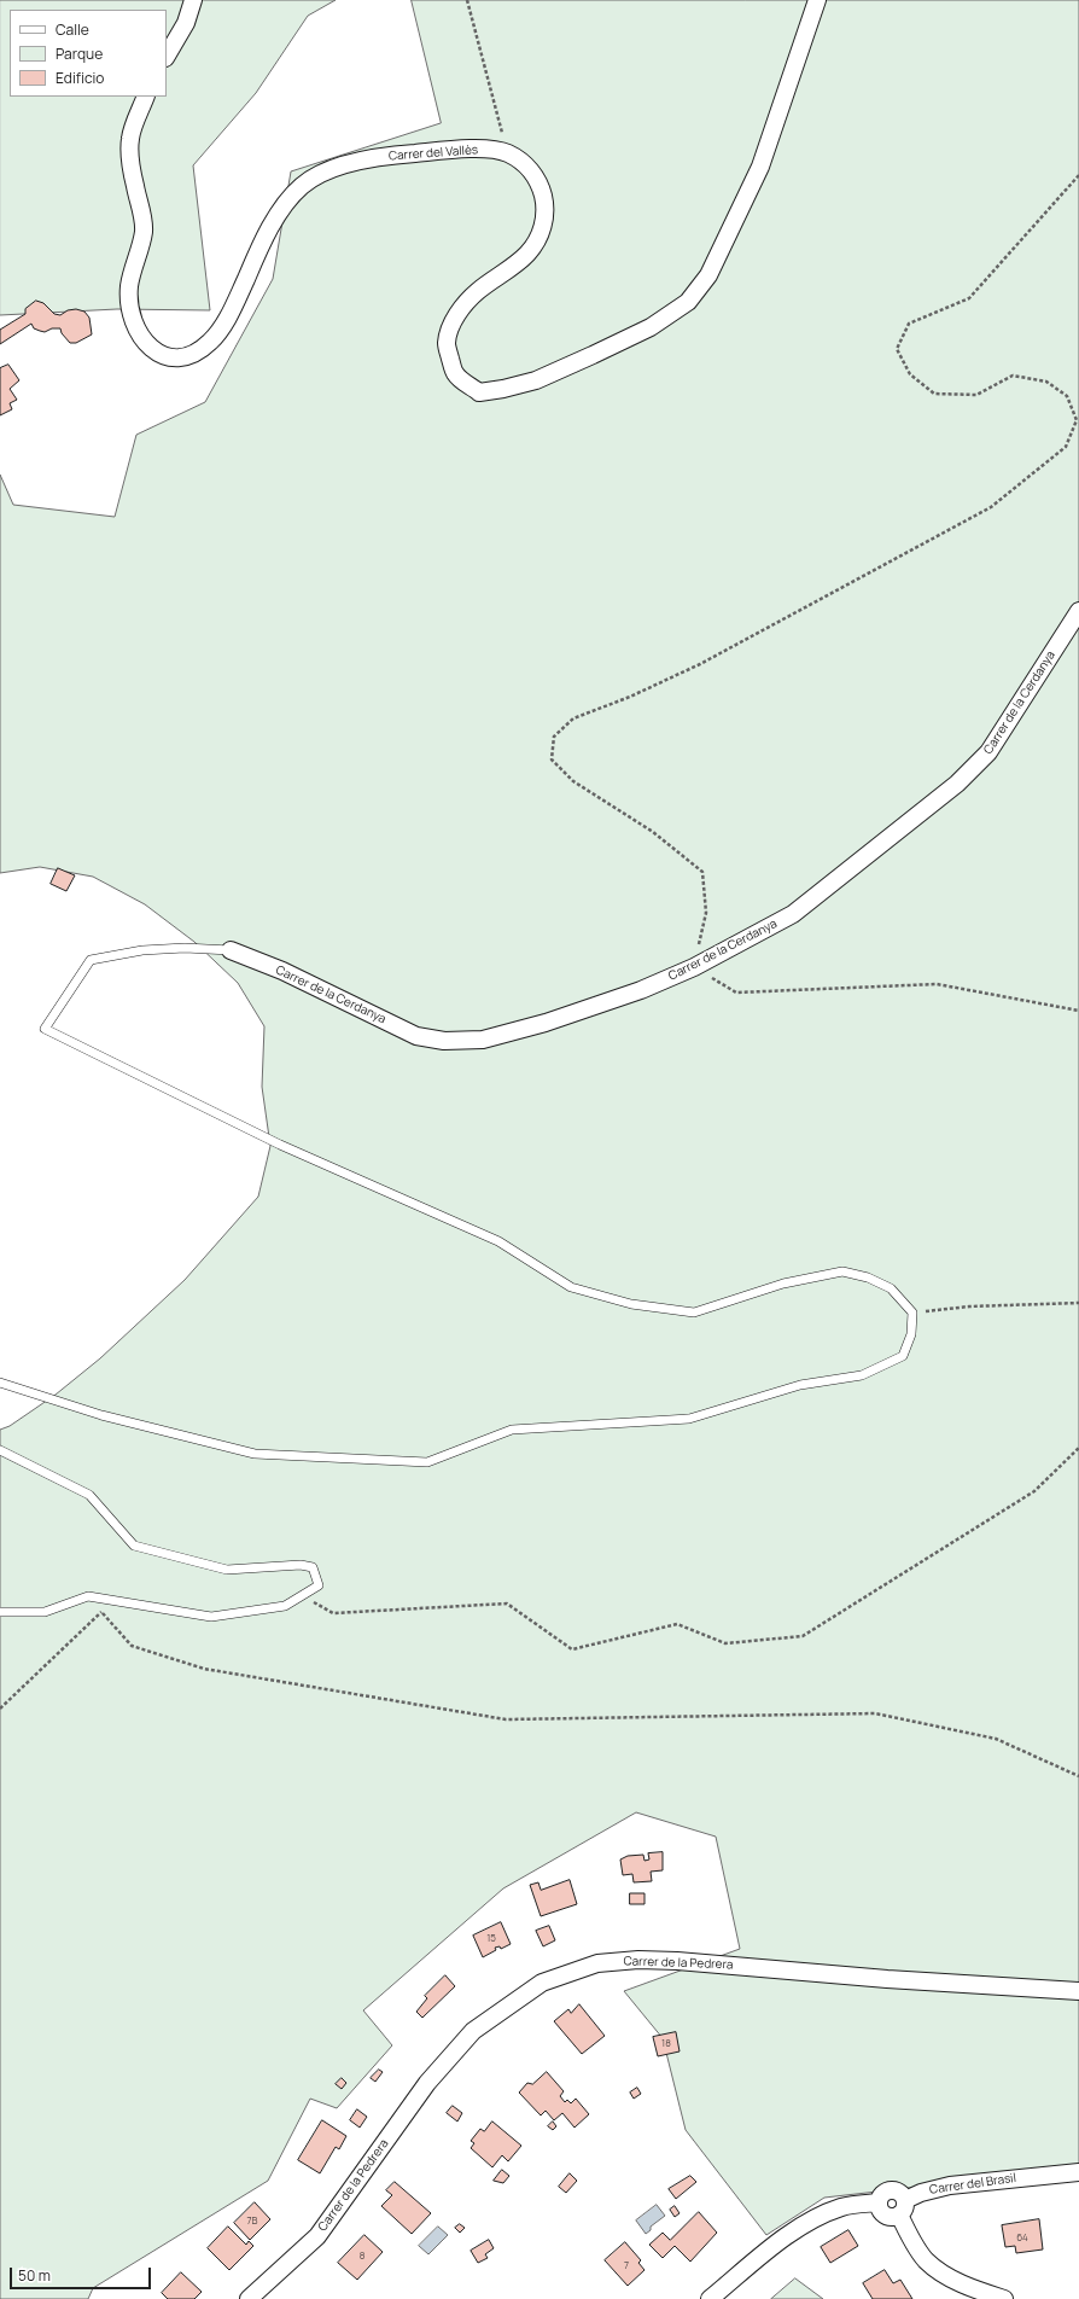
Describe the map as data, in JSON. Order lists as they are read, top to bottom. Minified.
{"streets":{"street":["Carrer del Vallès","Carrer de la Cerdanya","Carrer de la Pedrera","Carrer del Brasil"]},"house_numbers":["15","18","7B","64","8","7"],"legend":["Calle","Parque","Edificio"],"scale_bar":"50 m"}
